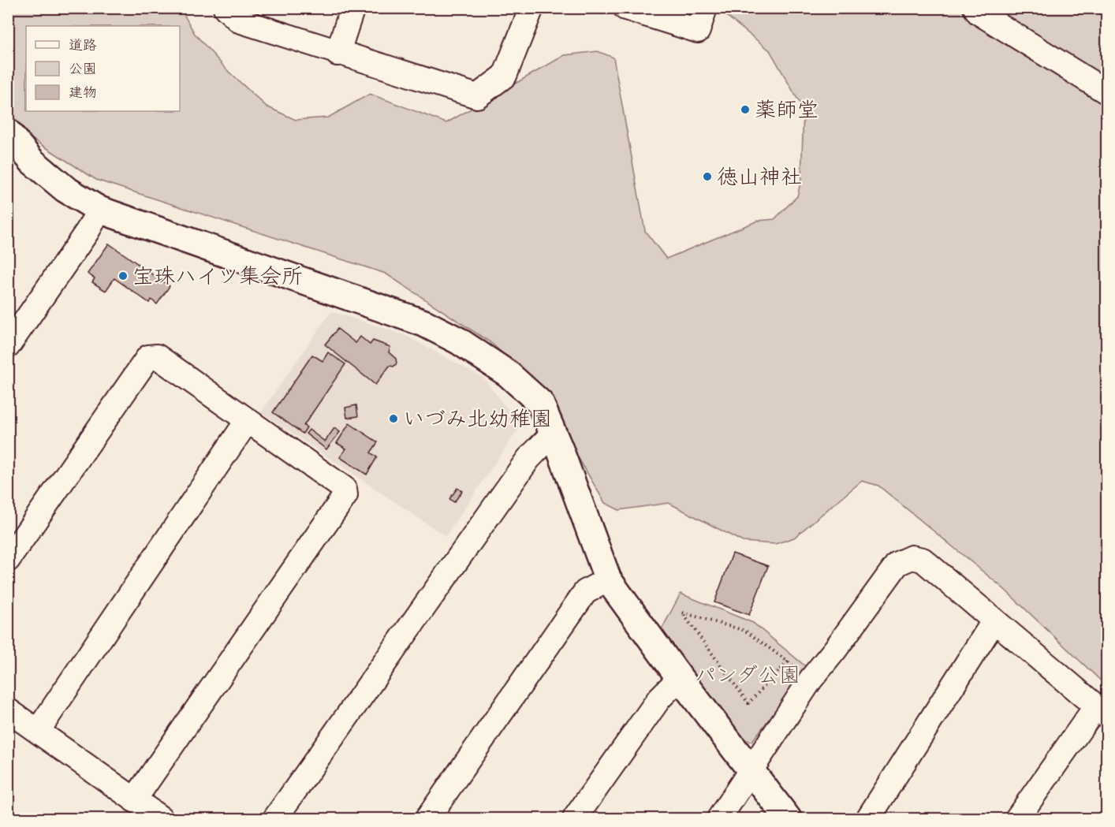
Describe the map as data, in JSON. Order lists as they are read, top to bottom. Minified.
{"parks":["パンダ公園"],"places":["薬師堂","徳山神社","宝珠ハイツ集会所","いづみ北幼稚園"],"legend":["道路","公園","建物"]}
